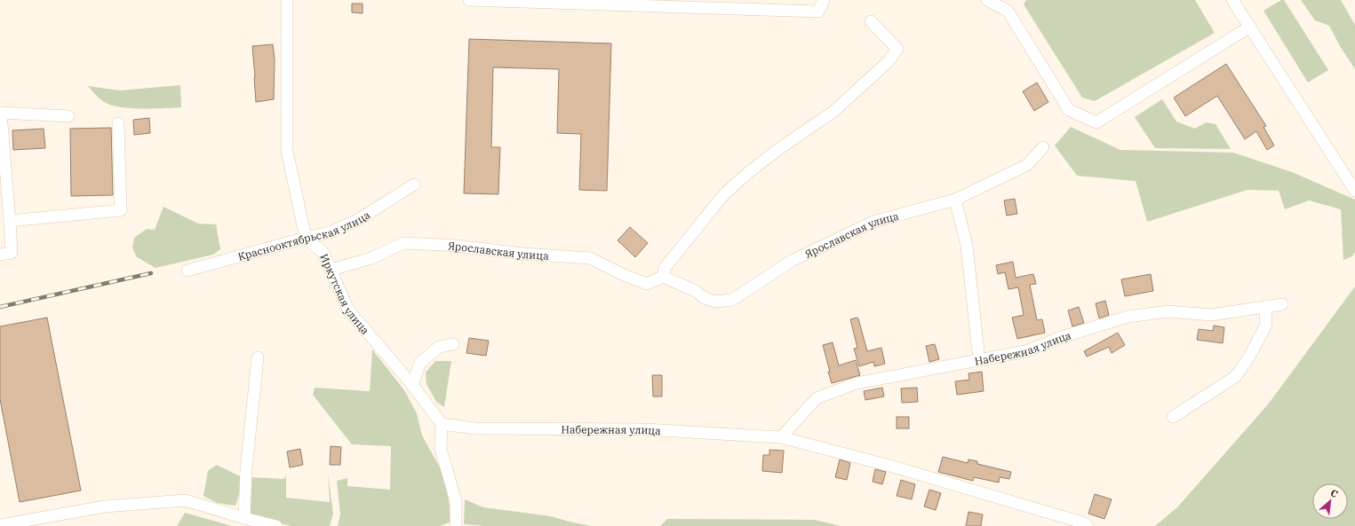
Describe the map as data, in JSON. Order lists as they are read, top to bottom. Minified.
{"streets":{"street":["Краснооктябрьская улица","Ярославская улица","Иркутская улица","Набережная улица"]},"crossings":[["Краснооктябрьская улица","Иркутская улица"],["Ярославская улица","Иркутская улица"],["Иркутская улица","Набережная улица"]],"north":"top right"}
